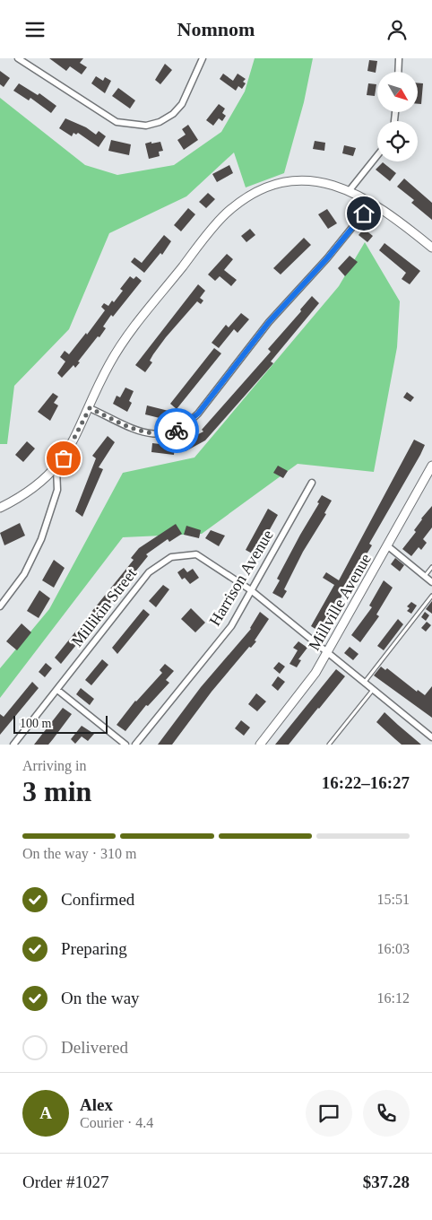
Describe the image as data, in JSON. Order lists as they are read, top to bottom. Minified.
{"streets":{"street":["Harrison Avenue","Millville Avenue","Millikin Street"]},"crossings":[["Harrison Avenue","Millikin Street"],["Millville Avenue","Millikin Street"]],"scale_bar":"100 m","north":"bottom right","page":{"header":"Nomnom","scale":"100 m","heading":["3 min","Arriving in","16:22–16:27"],"panel":["Alex","Courier · 4.4","Order #1027","$37.28"],"bar":"On the way · 310 m","list":[["Confirmed","15:51"],["Preparing","16:03"],["On the way","16:12"],"Delivered"],"round":"A"}}
